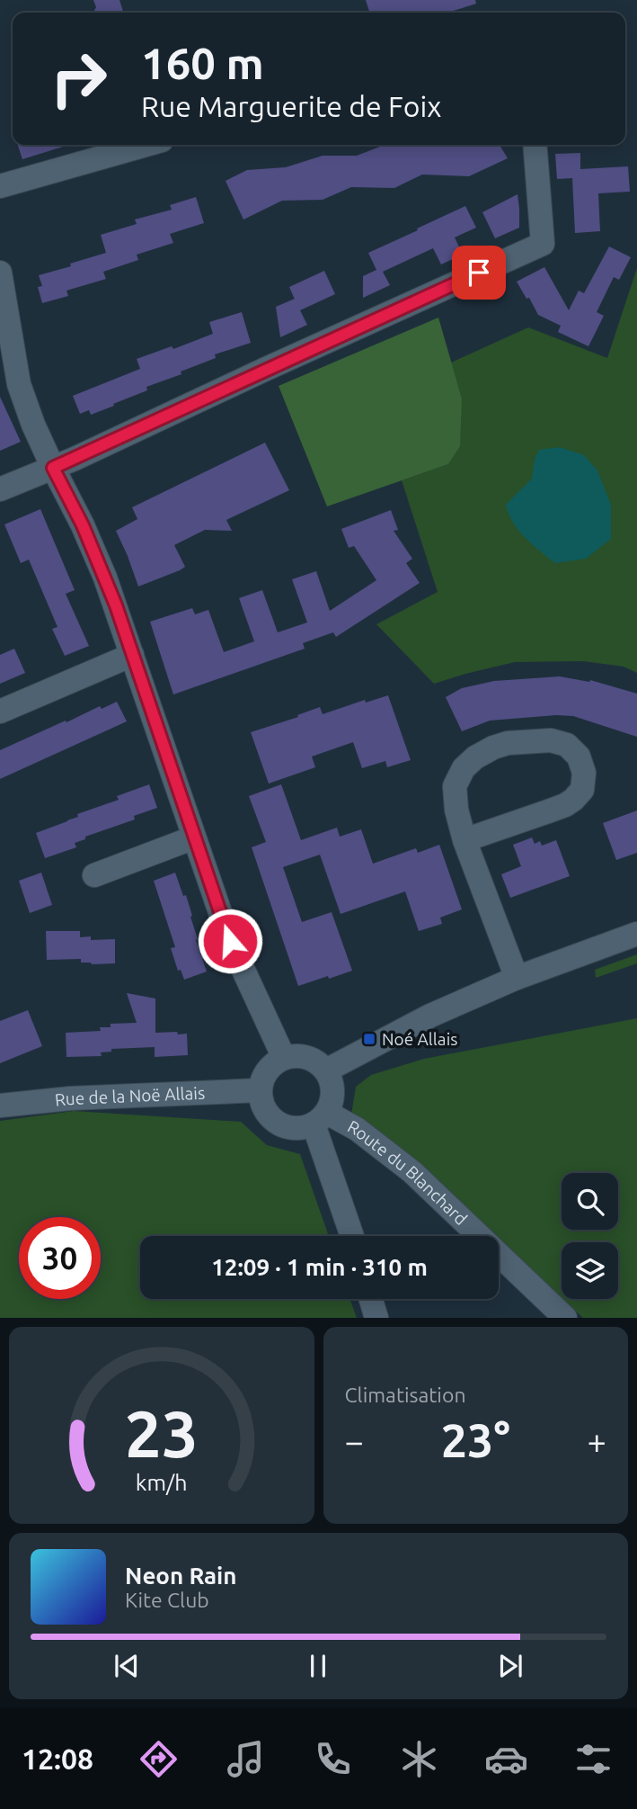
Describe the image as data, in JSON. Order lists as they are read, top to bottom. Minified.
{"streets":{"street":["Rue de la Noë Allais","Route du Blanchard"]},"crossings":[["Rue de la Noë Allais","Route du Blanchard"]],"places":{"transit":["Noé Allais"]},"page":{"turn":["160 m","Rue Marguerite de Foix"],"limit":"30","trip":"12:09 · 1 min · 310 m","tile":"Climatisation","heat":["−","23°","+"],"song":["Neon Rain","Kite Club"],"tabs":"12:08","gauge":["23","km/h"]}}
